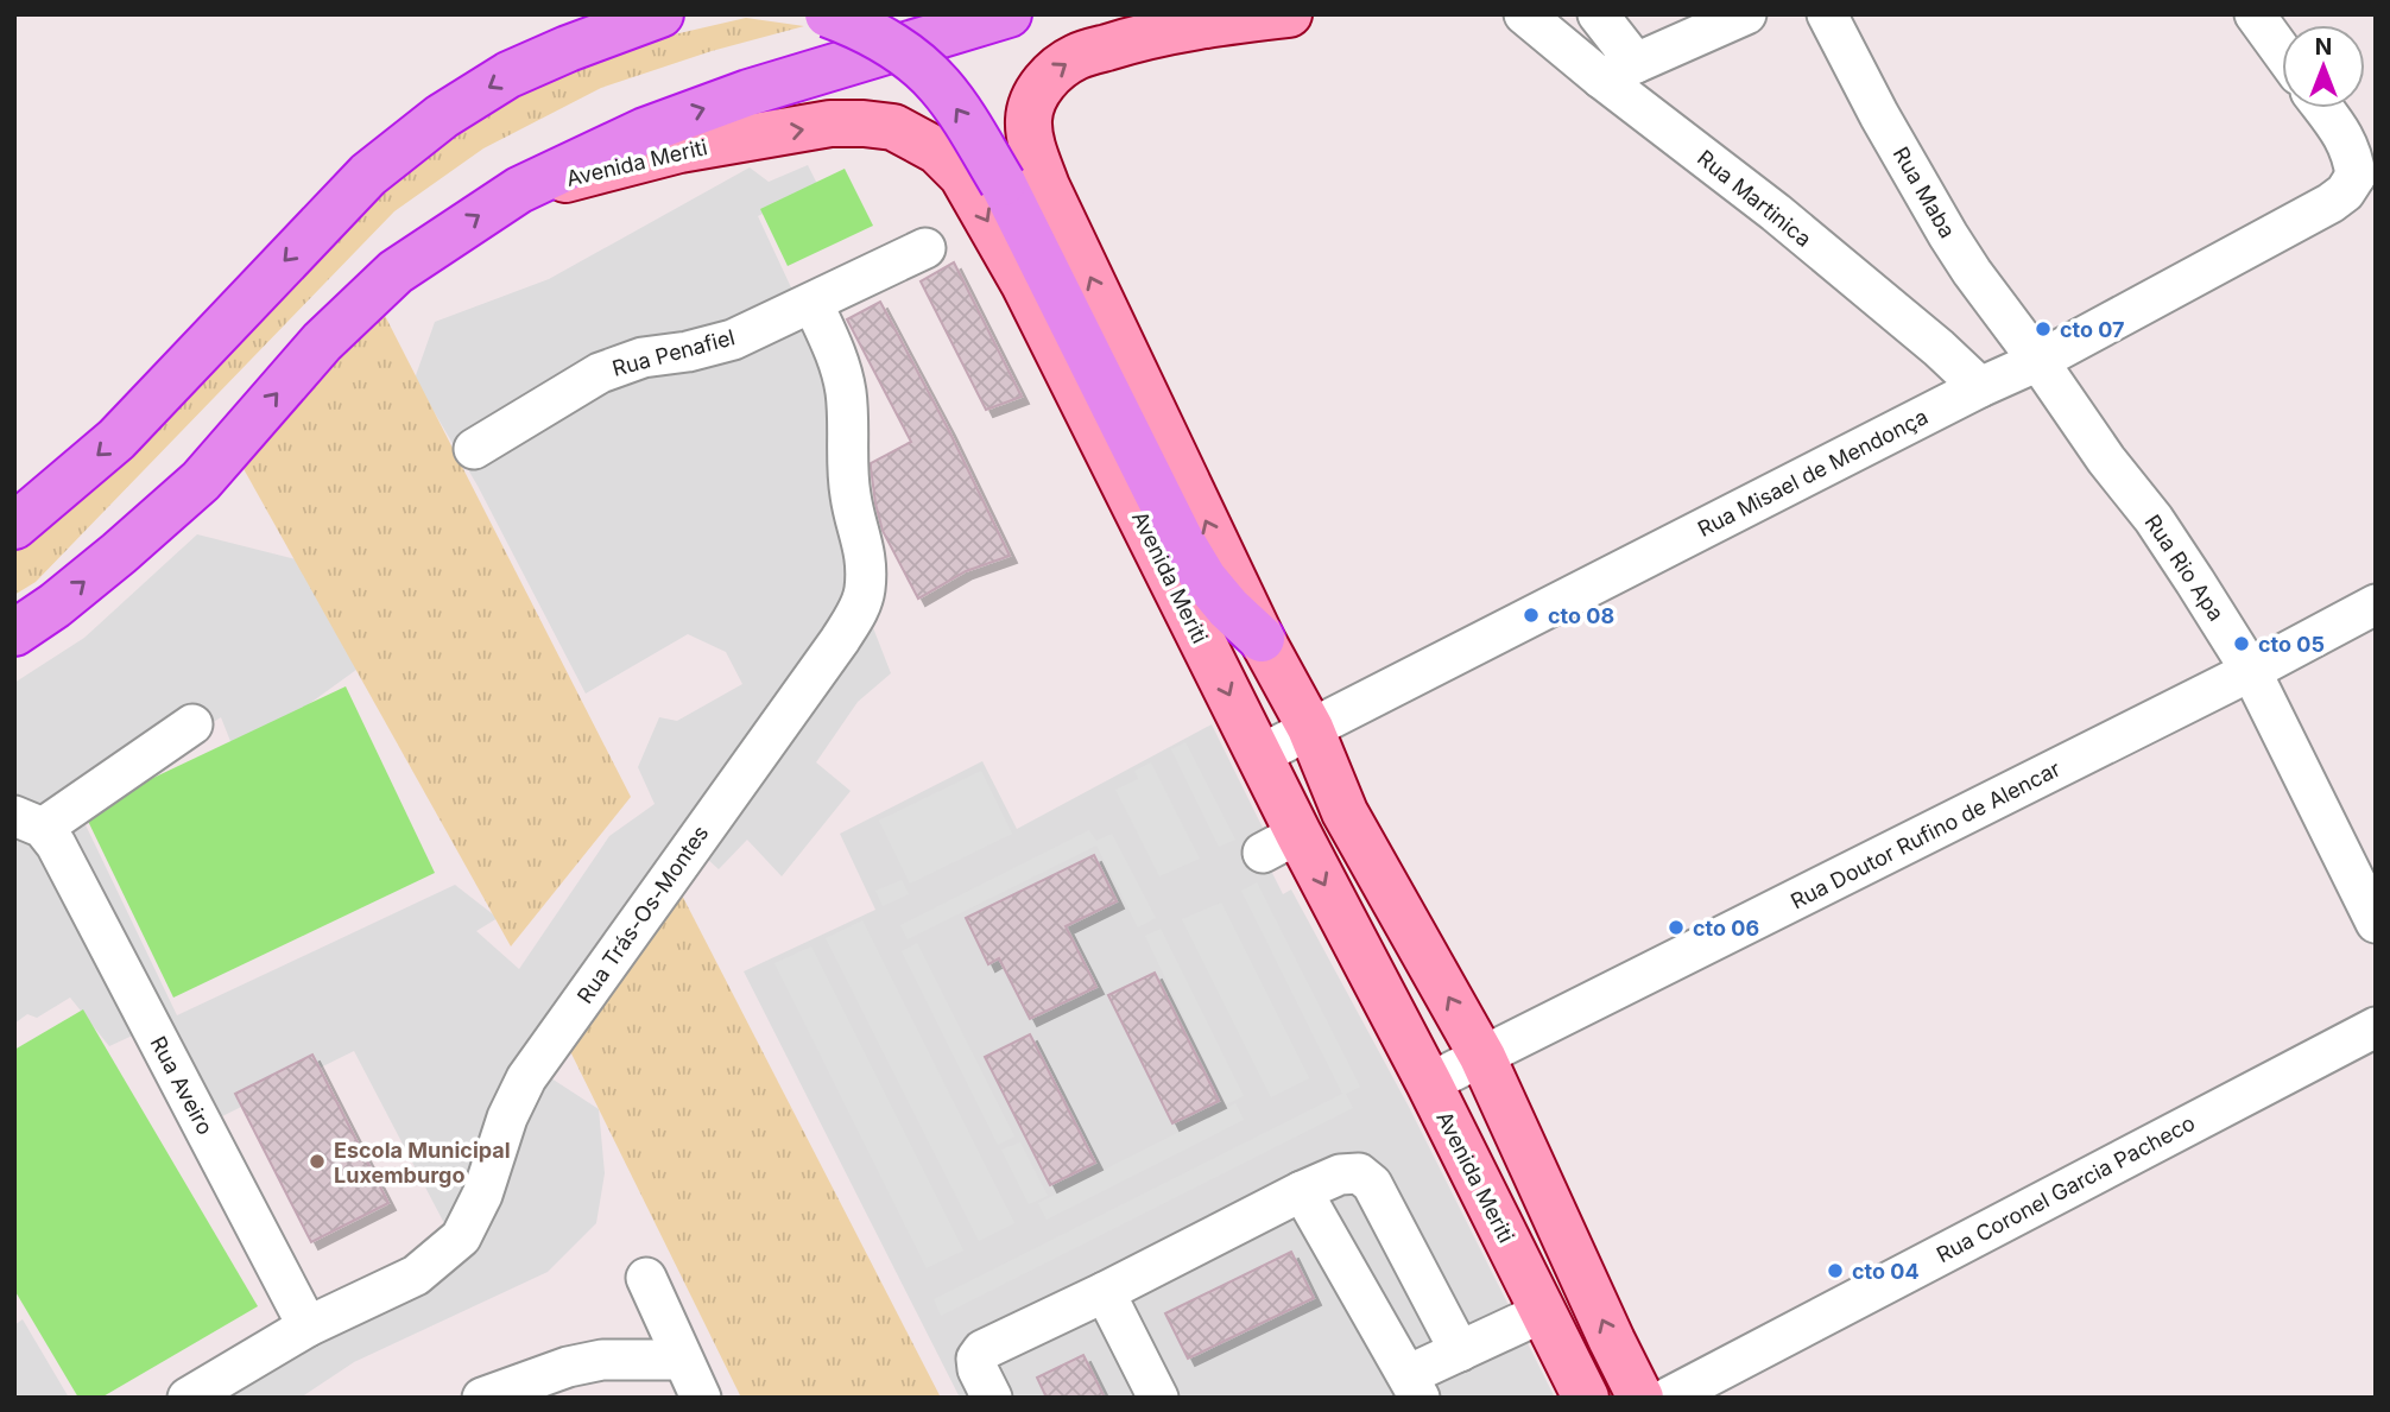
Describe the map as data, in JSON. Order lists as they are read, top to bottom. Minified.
{"streets":{"main road":["Avenida Meriti"],"street":["Rua Maba","Rua Martinica","Rua Penafiel","Rua Misael de Mendonça","Rua Rio Apa","Rua Doutor Rufino de Alencar","Rua Trás-Os-Montes","Rua Aveiro","Rua Coronel Garcia Pacheco"]},"crossings":[["Avenida Meriti","Rua Misael de Mendonça"],["Avenida Meriti","Rua Doutor Rufino de Alencar"],["Rua Maba","Rua Misael de Mendonça"],["Rua Maba","Rua Rio Apa"],["Rua Martinica","Rua Misael de Mendonça"],["Rua Penafiel","Rua Trás-Os-Montes"],["Rua Misael de Mendonça","Rua Rio Apa"],["Rua Rio Apa","Rua Doutor Rufino de Alencar"],["Rua Trás-Os-Montes","Rua Aveiro"]],"places":["cto 07","cto 08","cto 05","cto 06","Escola Municipal Luxemburgo","cto 04"],"north":"top"}
